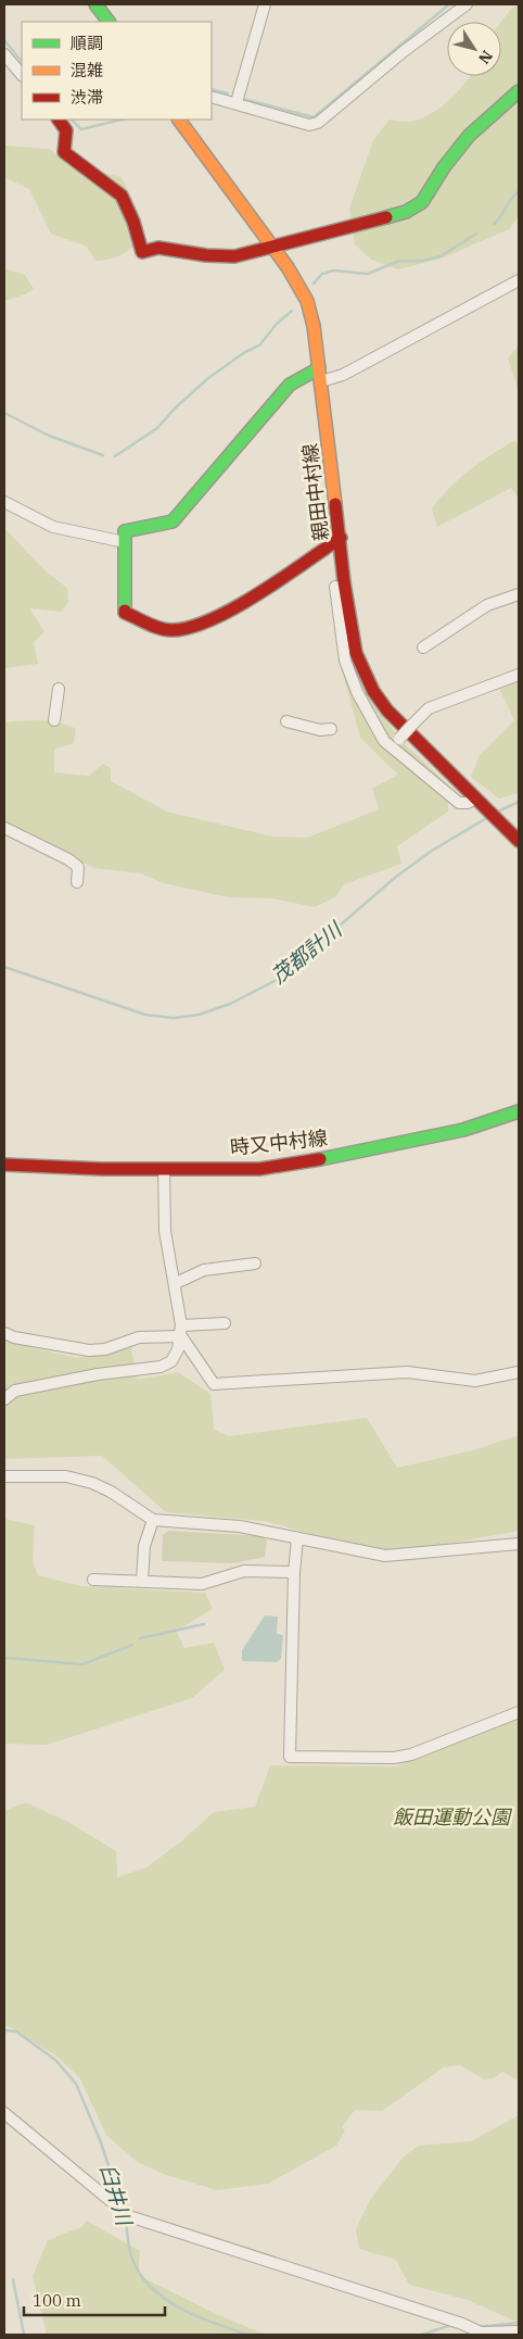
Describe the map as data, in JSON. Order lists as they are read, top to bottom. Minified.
{"streets":{"main road":["親田中村線","時又中村線"]},"water":["茂都計川","臼井川"],"parks":["飯田運動公園"],"legend":["順調","混雑","渋滞"],"scale_bar":"100 m","north":"bottom right"}
